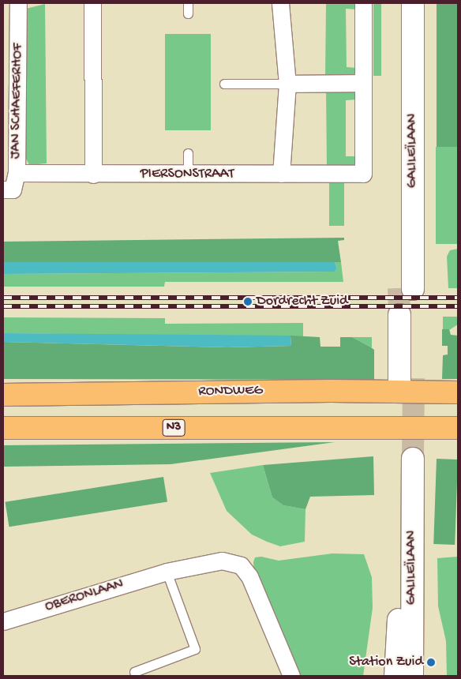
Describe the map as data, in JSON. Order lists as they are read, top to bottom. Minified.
{"streets":{"highway":["RONDWEG","N3"],"street":["JAN SCHAEFERHOF","GALILEÏLAAN","PIERSONSTRAAT","OBERONLAAN"]},"crossings":[["JAN SCHAEFERHOF","PIERSONSTRAAT"]],"places":["Dordrecht Zuid","Station Zuid"]}
